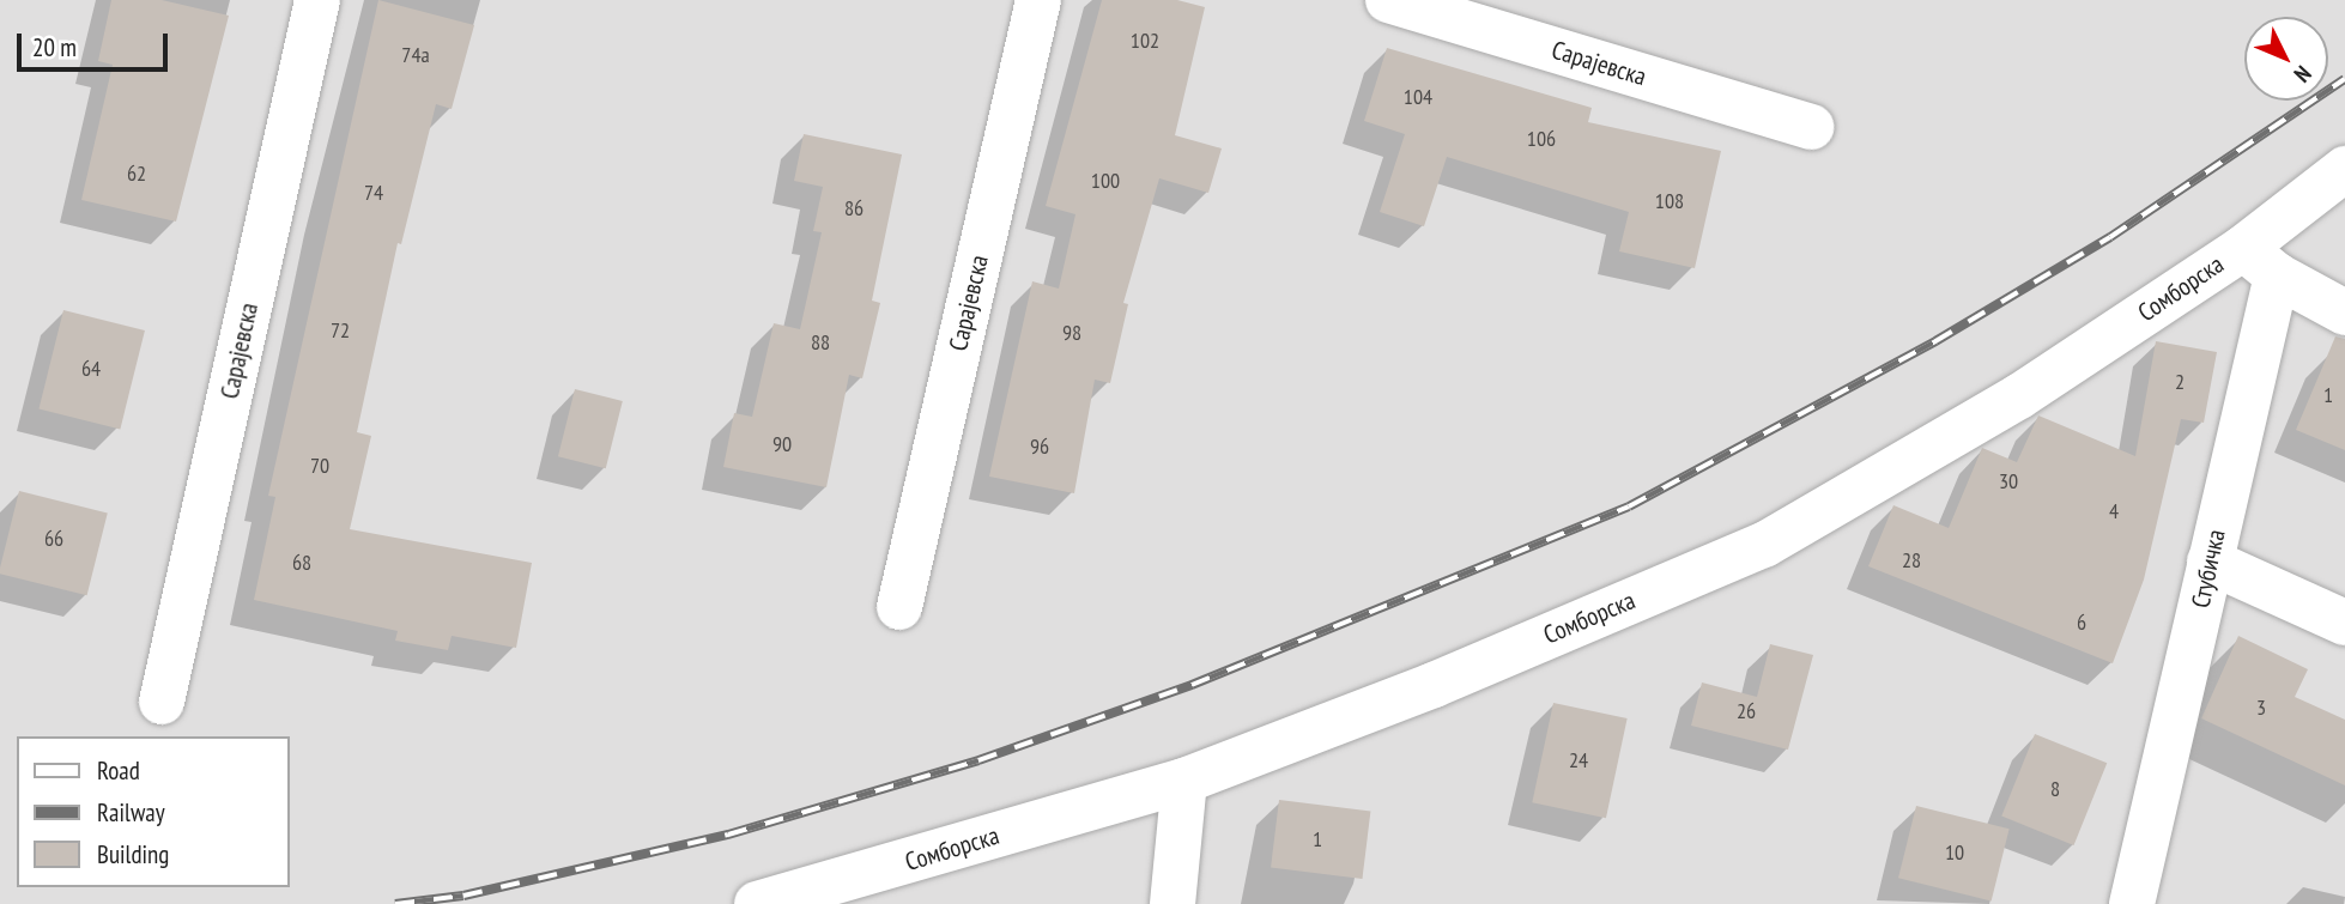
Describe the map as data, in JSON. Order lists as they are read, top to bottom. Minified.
{"streets":{"street":["Сарајевска","Сомборска","Стубичка"]},"crossings":[["Сомборска","Стубичка"]],"house_numbers":["102","74a","104","106","62","100","74","108","86","72","98","88","64","2","1","90","96","70","30","4","66","28","68","6","3","26","24","8","1","10"],"legend":["Road","Railway","Building"],"scale_bar":"20 m","north":"bottom right"}
